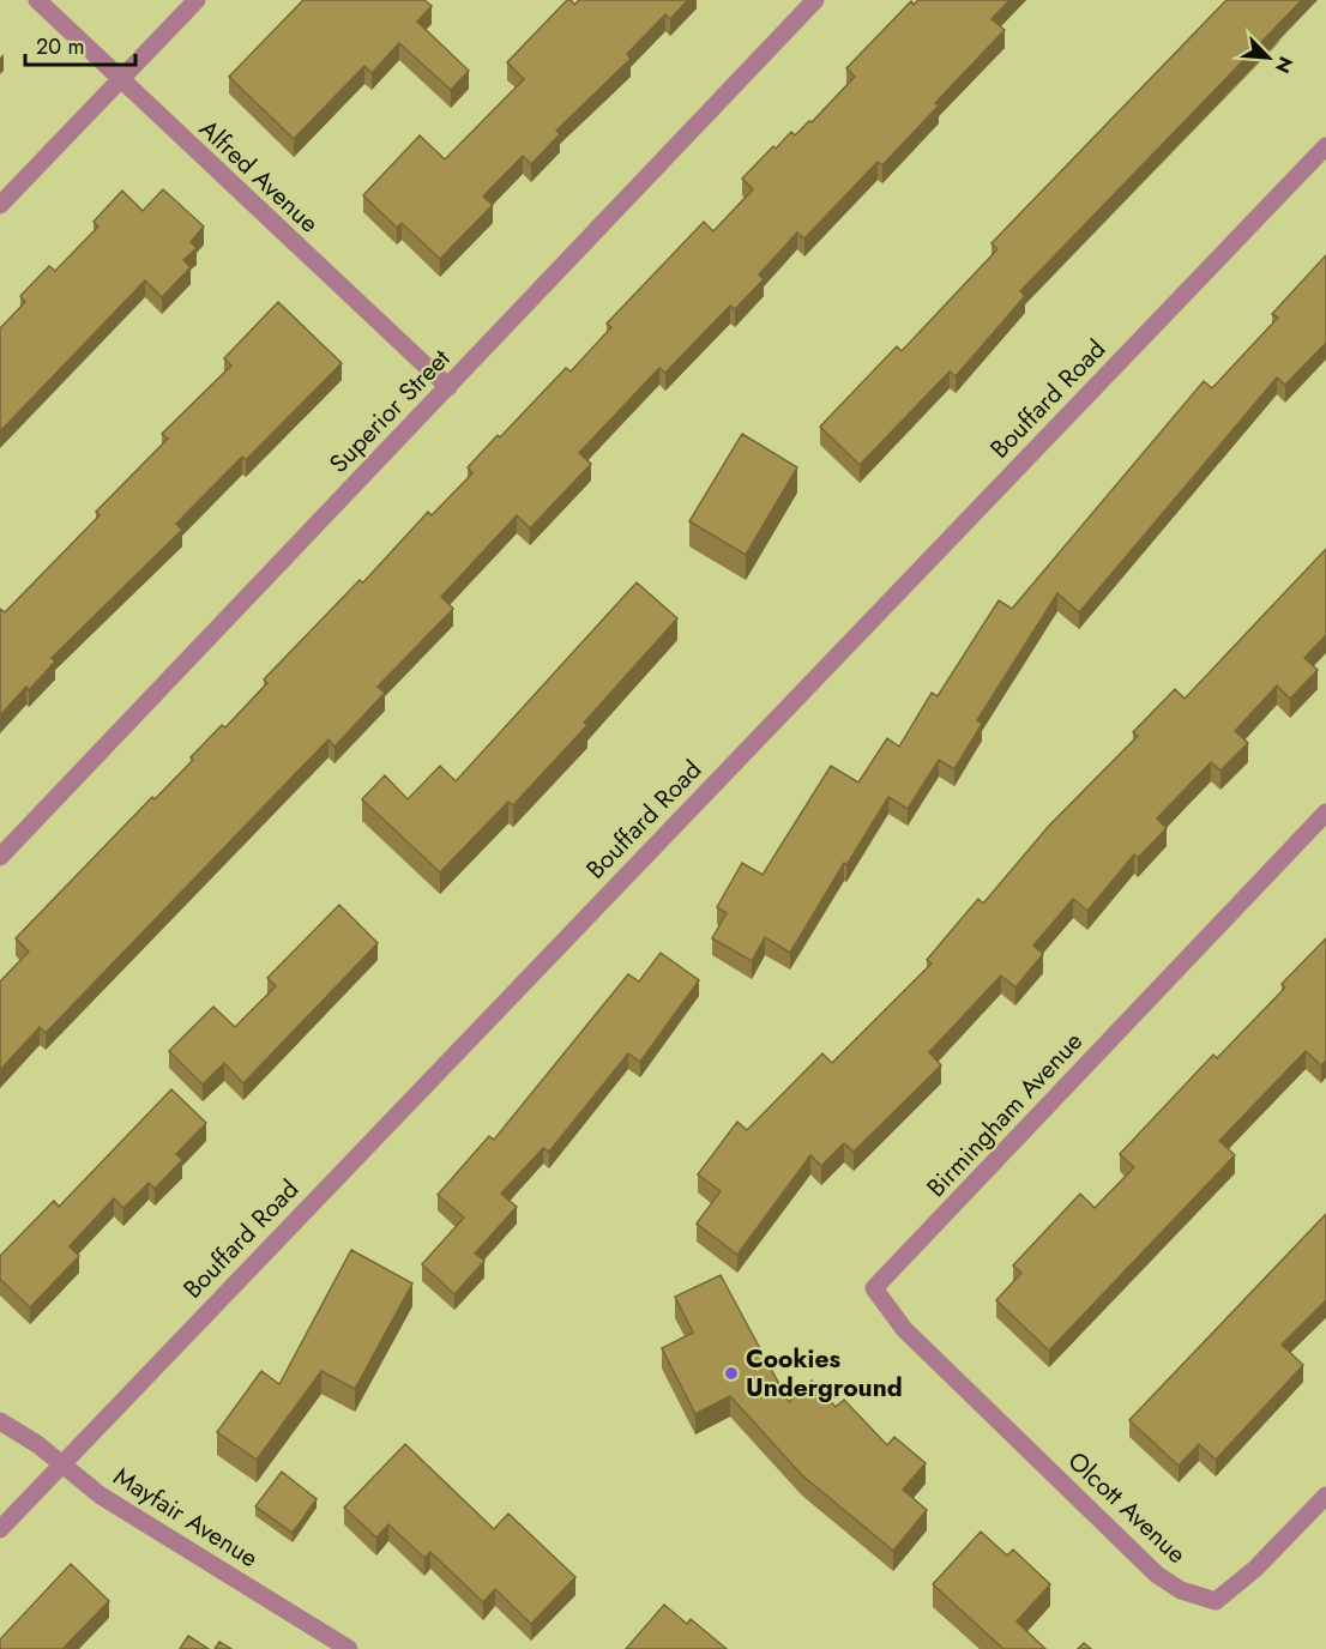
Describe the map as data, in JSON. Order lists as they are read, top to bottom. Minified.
{"streets":{"street":["Alfred Avenue","Bouffard Road","Superior Street","Birmingham Avenue","Olcott Avenue","Mayfair Avenue"]},"crossings":[["Alfred Avenue","Superior Street"],["Bouffard Road","Mayfair Avenue"],["Birmingham Avenue","Olcott Avenue"]],"places":["Cookies Underground"],"scale_bar":"20 m","north":"bottom right"}
